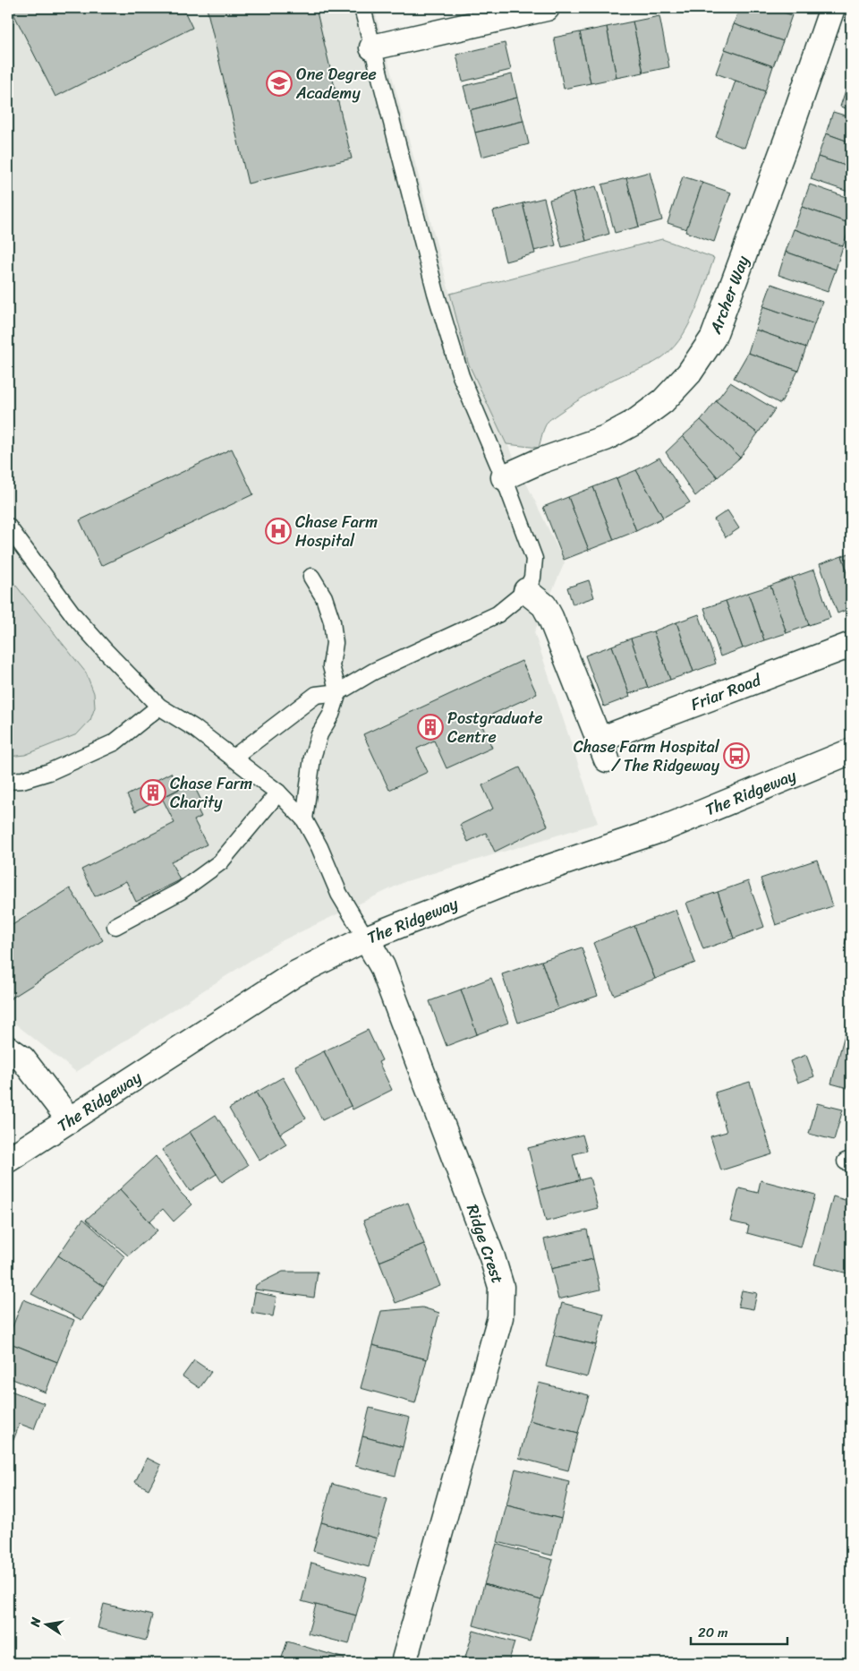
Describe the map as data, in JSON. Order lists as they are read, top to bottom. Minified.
{"streets":{"street":["Archer Way","Friar Road","The Ridgeway","Ridge Crest"]},"crossings":[["The Ridgeway","Ridge Crest"]],"places":{"school or university":["One Degree Academy"],"hospital":["Chase Farm Hospital"],"building":["Postgraduate Centre","Chase Farm Charity"],"bus stop":["Chase Farm Hospital / The Ridgeway"]},"scale_bar":"20 m","north":"left"}
